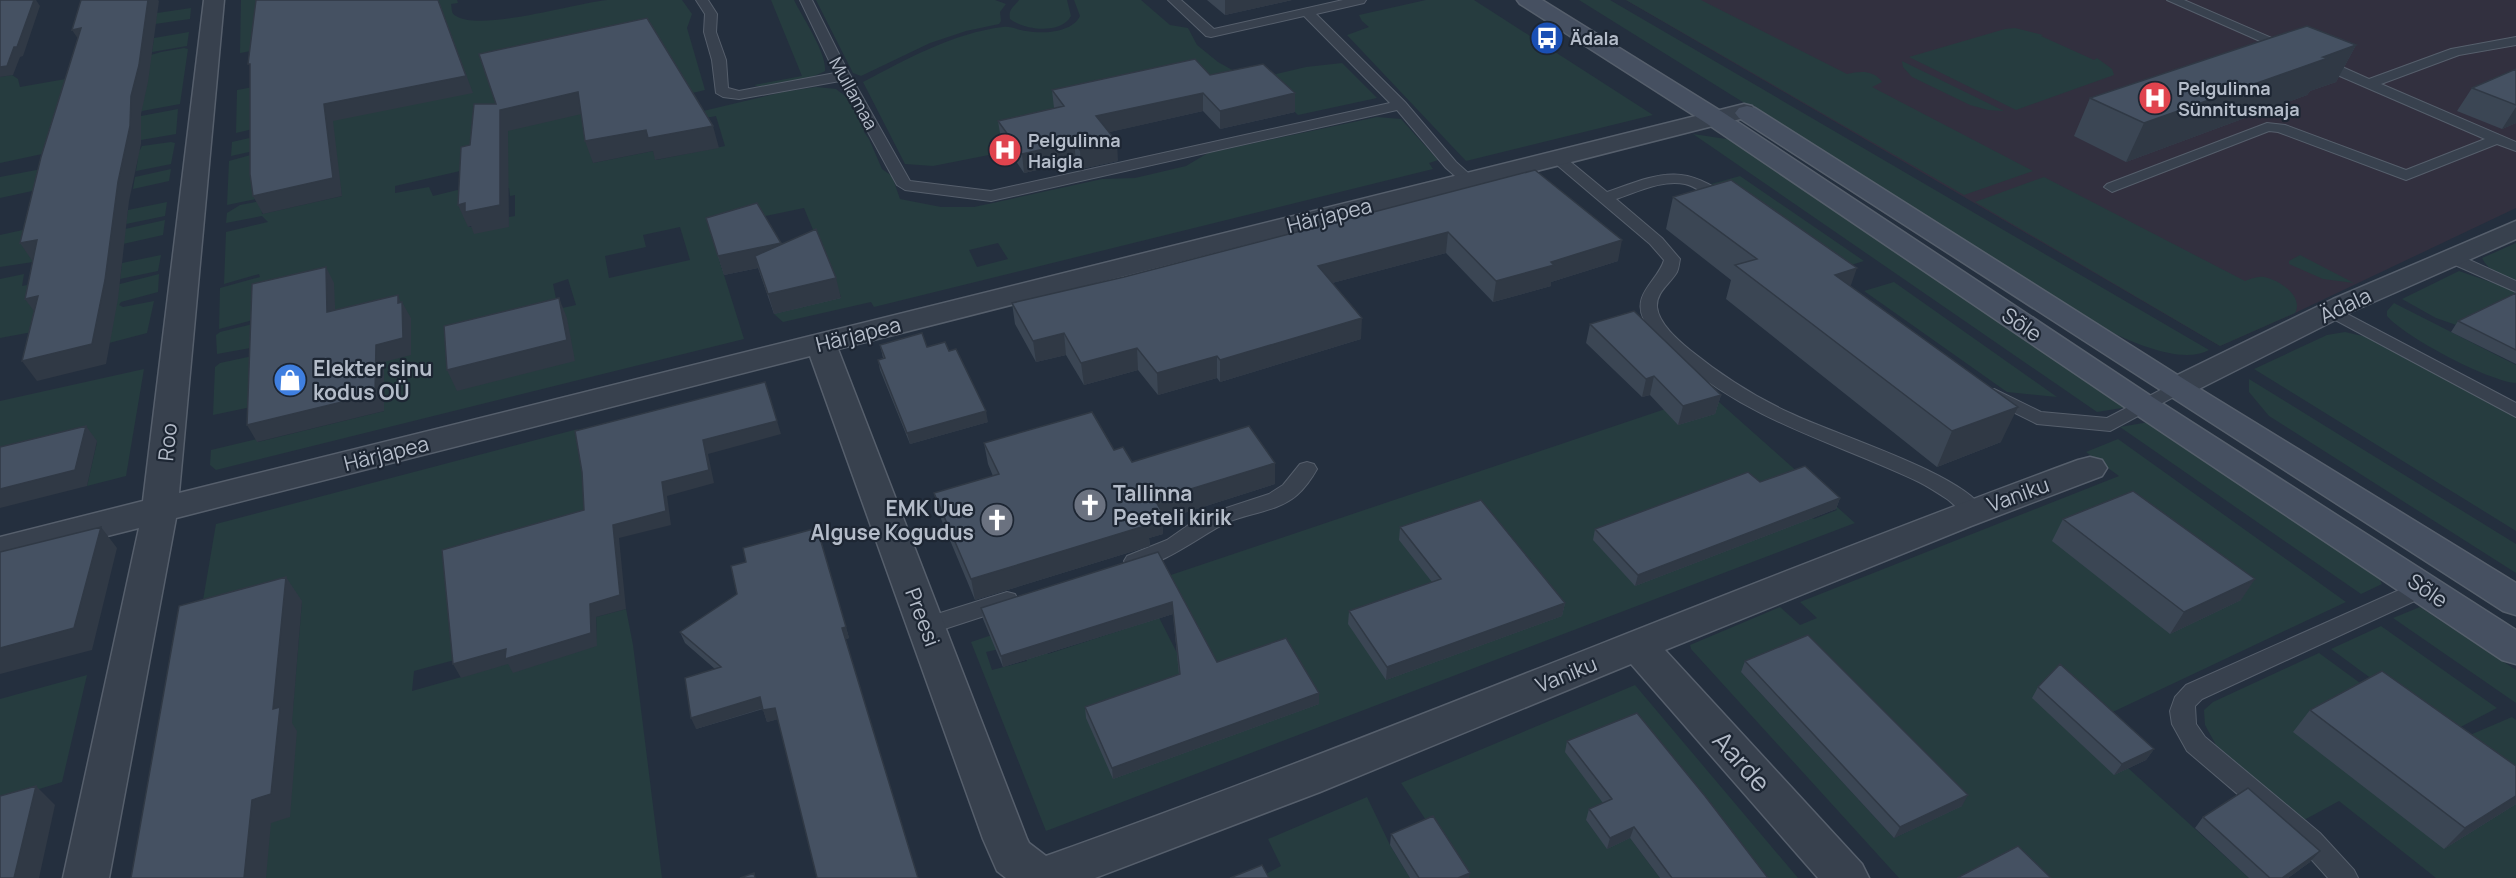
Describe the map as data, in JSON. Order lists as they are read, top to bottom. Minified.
{"streets":{"main road":["Sõle"],"street":["Härjapea","Ädala","Roo","Vaniku","Preesi","Aarde"],"lane":["Mullamaa"]},"crossings":[["Härjapea","Sõle"],["Härjapea","Roo"],["Härjapea","Preesi"],["Ädala","Sõle"],["Vaniku","Preesi"],["Vaniku","Aarde"]],"places":{"bus stop":["Ädala"],"hospital":["Pelgulinna Sünnitusmaja","Pelgulinna Haigla"],"shop":["Elekter sinu kodus OÜ"],"church":["Tallinna Peeteli kirik","EMK Uue Alguse Kogudus"]}}
